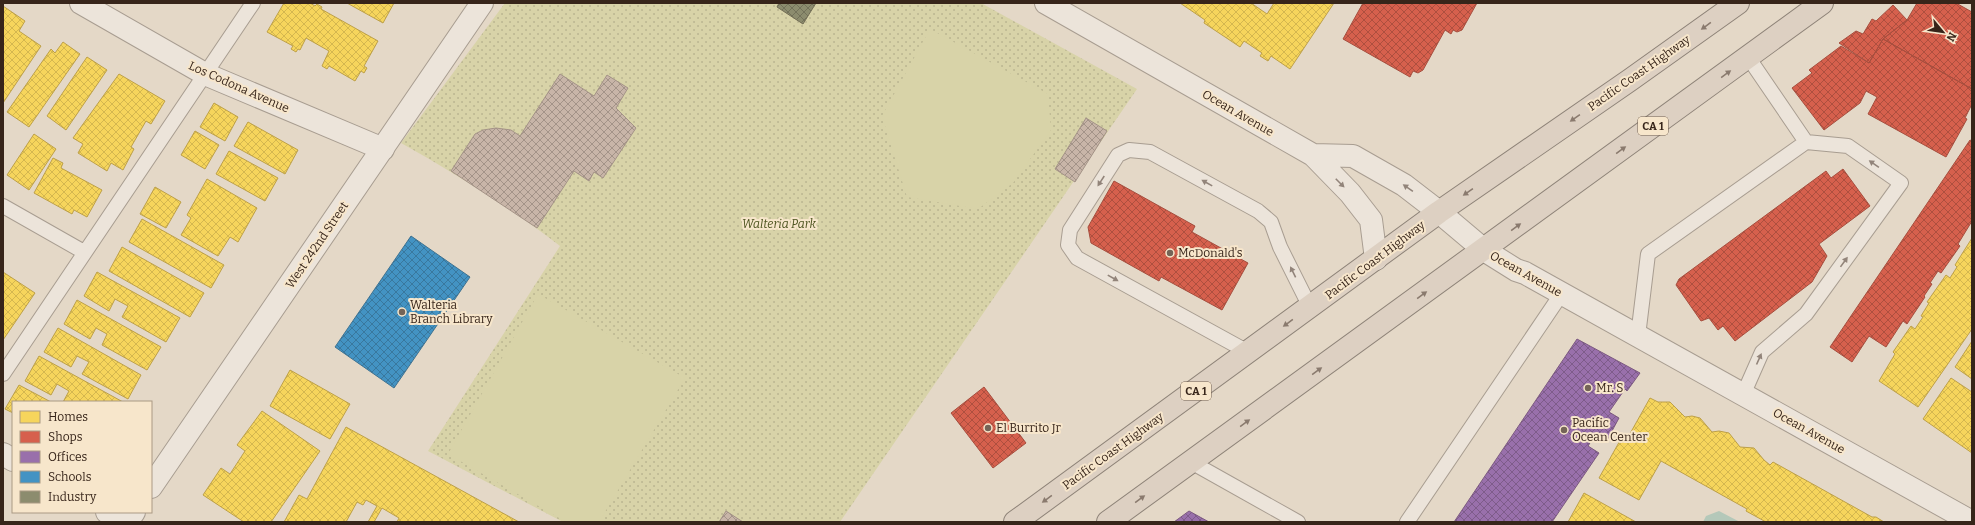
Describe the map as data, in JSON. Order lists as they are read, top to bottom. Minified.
{"streets":{"highway":["Pacific Coast Highway","CA 1"],"street":["Los Codona Avenue","Ocean Avenue","West 242nd Street"]},"crossings":[["Pacific Coast Highway","Ocean Avenue"],["Los Codona Avenue","West 242nd Street"],["Ocean Avenue","CA 1"]],"parks":["Walteria Park"],"places":["McDonald's","Walteria Branch Library","Mr. S","El Burrito Jr","Pacific Ocean Center"],"legend":["Homes","Shops","Offices","Schools","Industry"],"north":"bottom right"}
